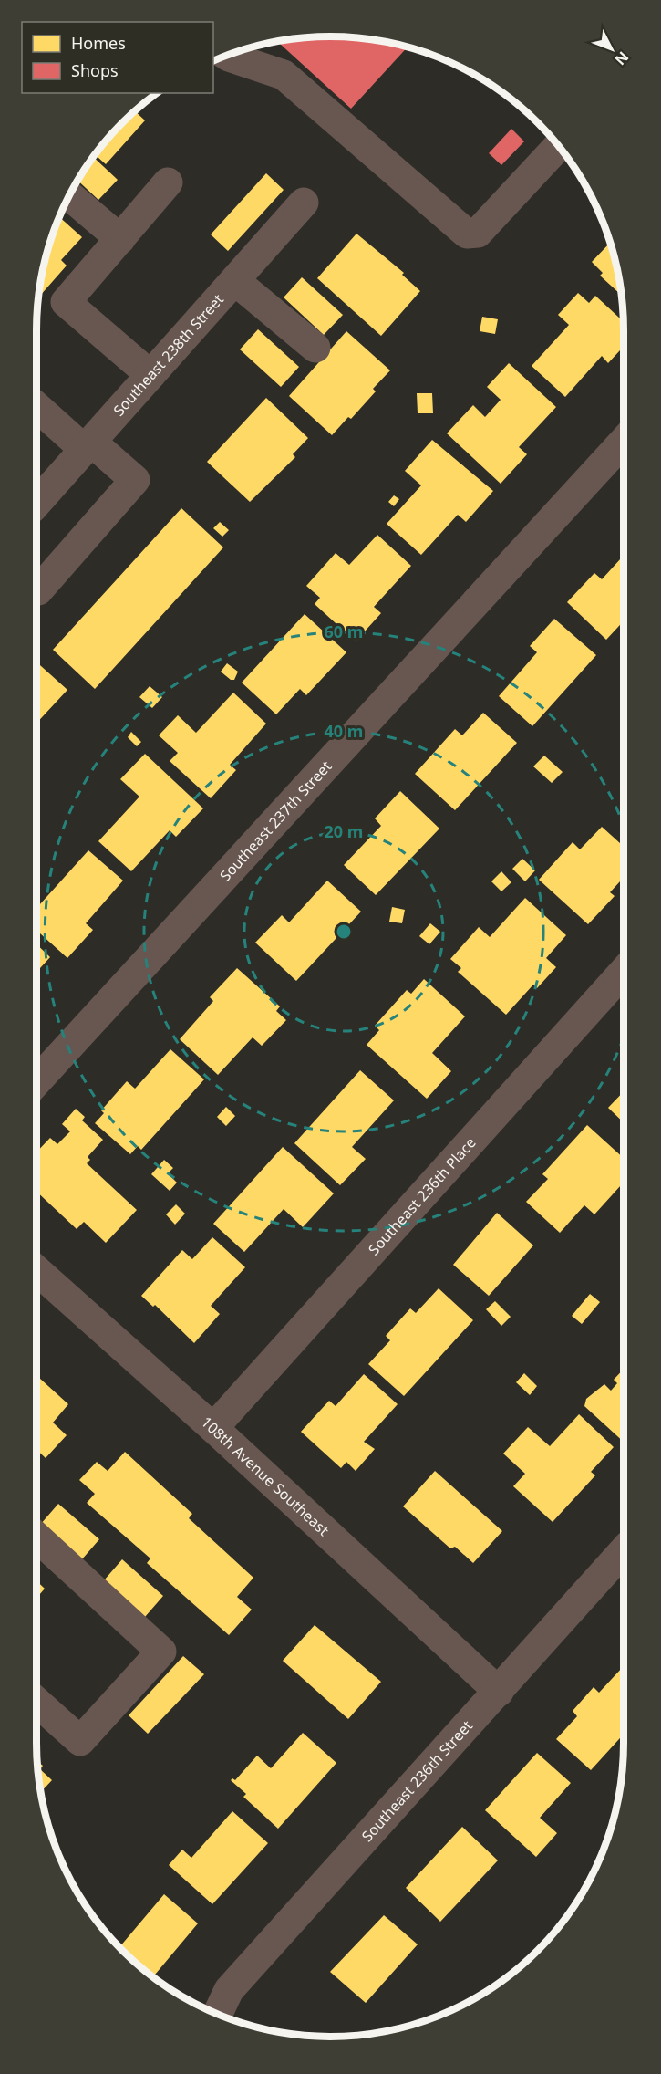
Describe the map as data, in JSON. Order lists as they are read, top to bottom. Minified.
{"streets":{"street":["Southeast 238th Street","Southeast 237th Street","Southeast 236th Place","108th Avenue Southeast","Southeast 236th Street"]},"crossings":[["Southeast 236th Place","108th Avenue Southeast"],["108th Avenue Southeast","Southeast 236th Street"]],"legend":["Homes","Shops"],"north":"bottom right","rings":["60 m","40 m","20 m"]}
